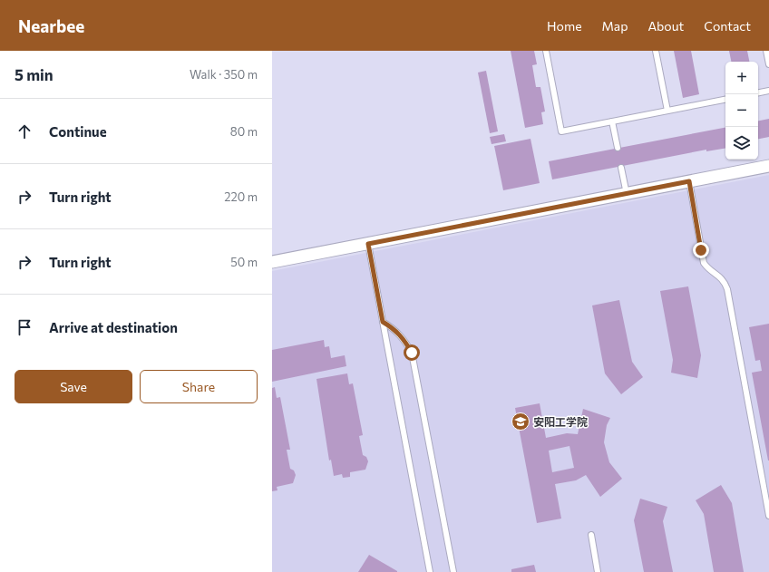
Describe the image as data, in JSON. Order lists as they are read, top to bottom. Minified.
{"places":{"school or university":["安阳工学院"]},"page":{"header":"Nearbee","nav":["Home","Map","About","Contact"],"heading":["5 min","Walk · 350 m"],"map_buttons":["+","−"],"list":[["Continue","80 m"],["Turn right","220 m"],["Turn right","50 m"],"Arrive at destination"],"buttons":["Save","Share"]}}
